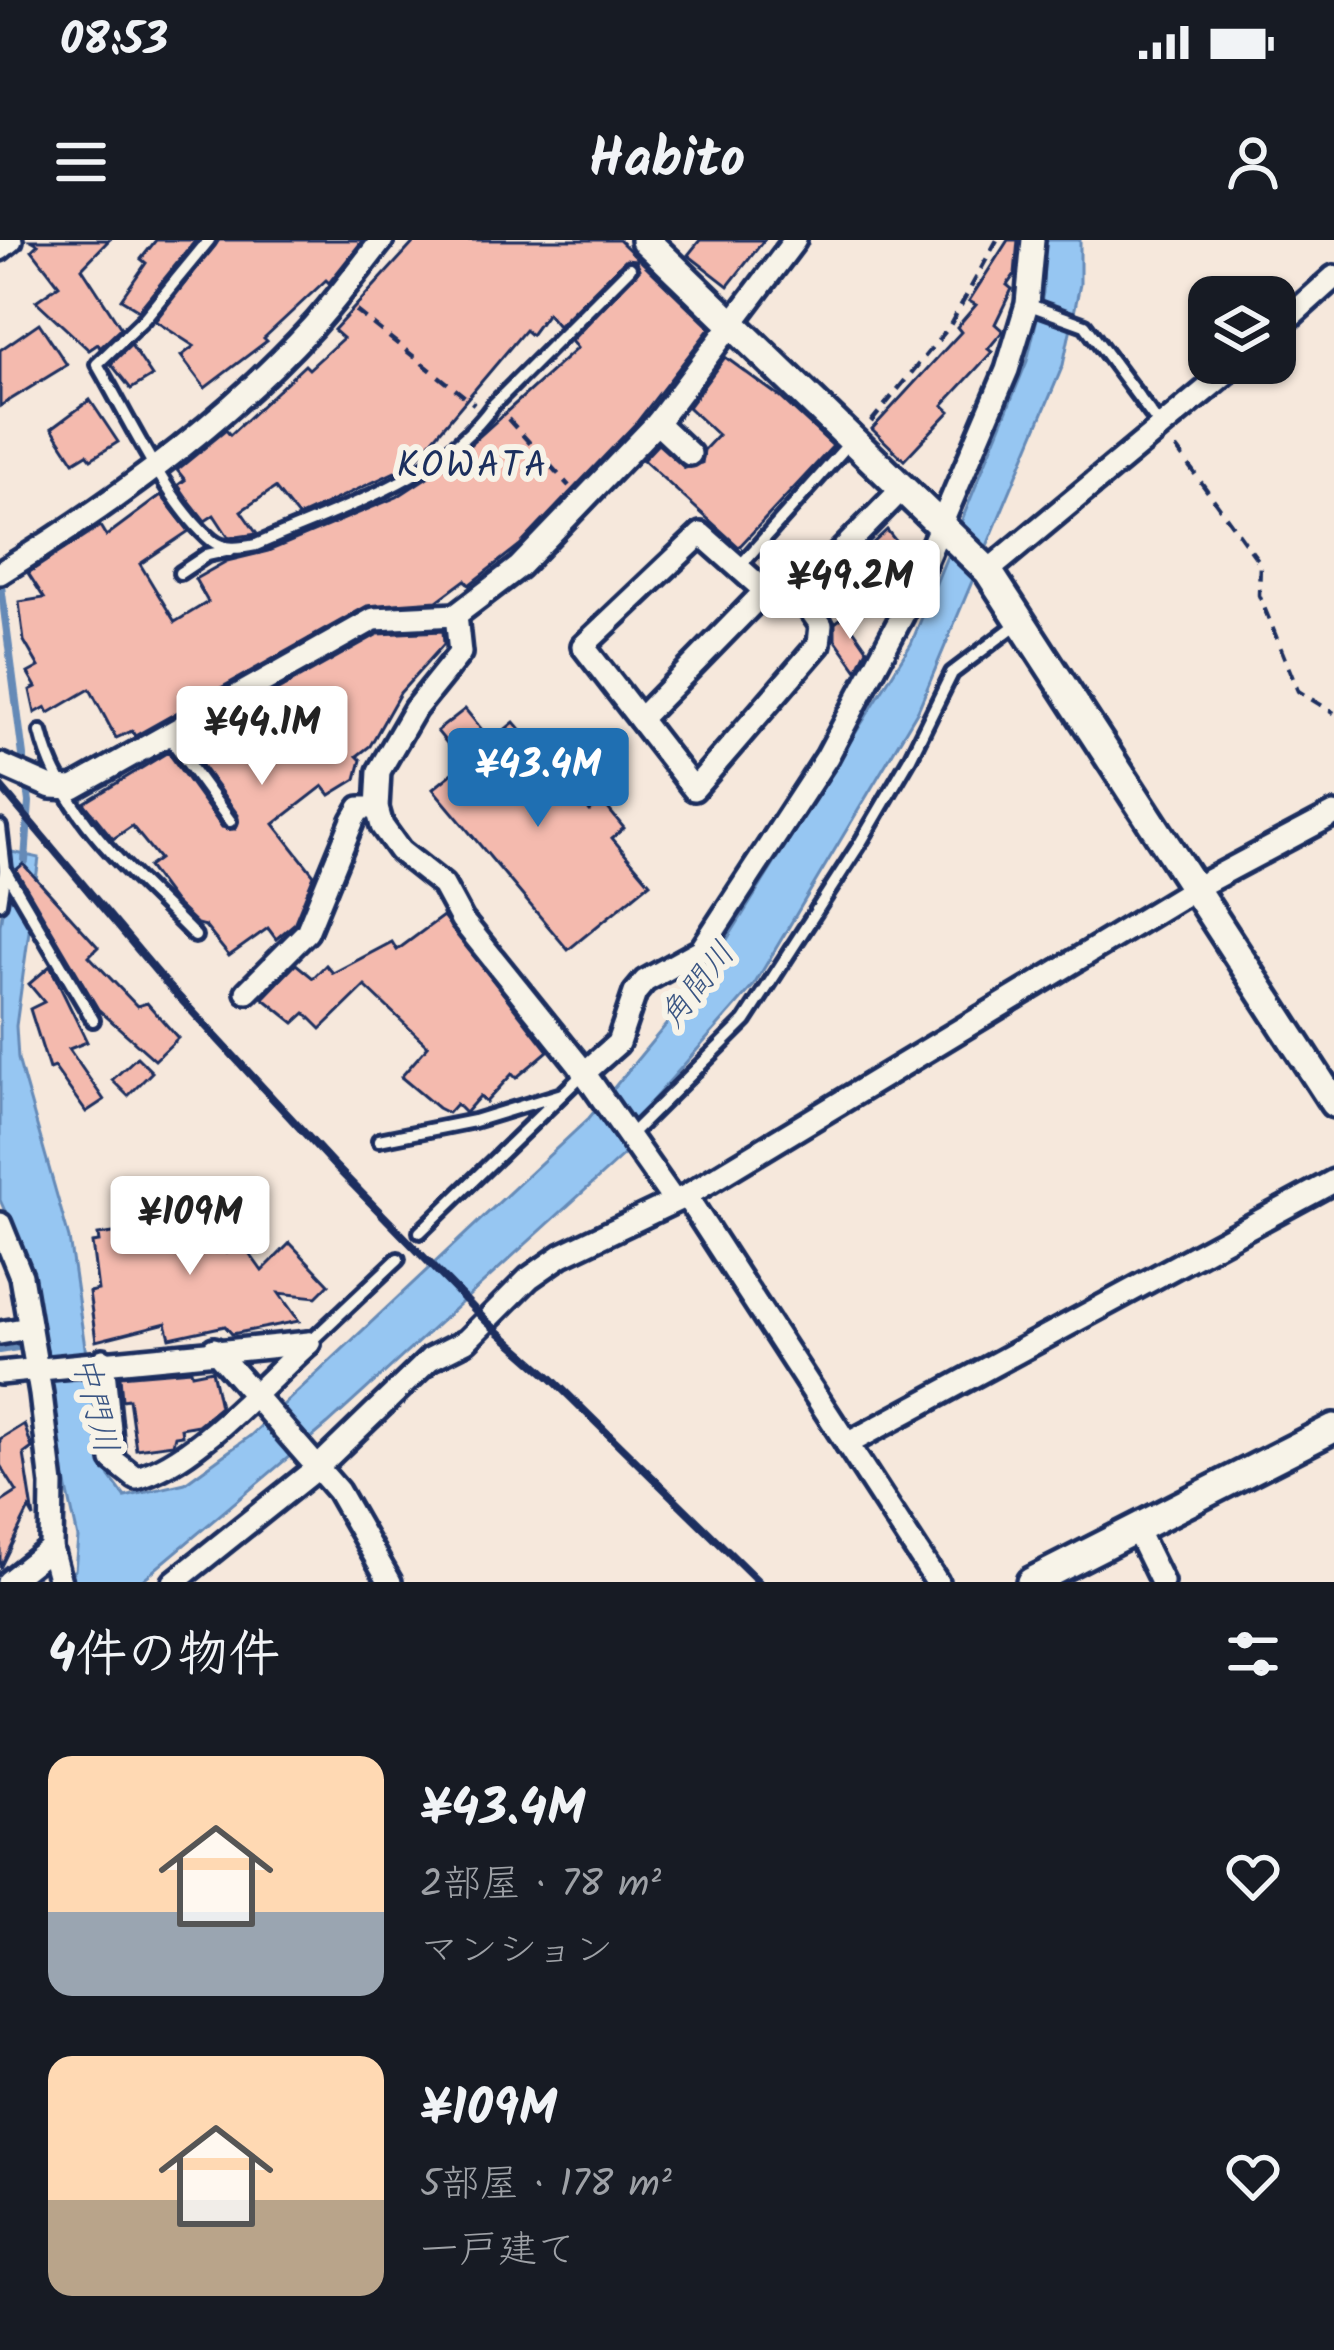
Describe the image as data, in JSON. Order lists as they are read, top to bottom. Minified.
{"districts":["KOWATA"],"water":["角間川","中門川"],"page":{"status":"08:53","header":"Habito","price":["¥49.2M","¥44.1M","¥43.4M","¥109M"],"heading":"4件の物件","list":[{"name":"¥43.4M","note":"2部屋 · 78 m² · マンション"},{"name":"¥109M","note":"5部屋 · 178 m² · 一戸建て"}]}}
